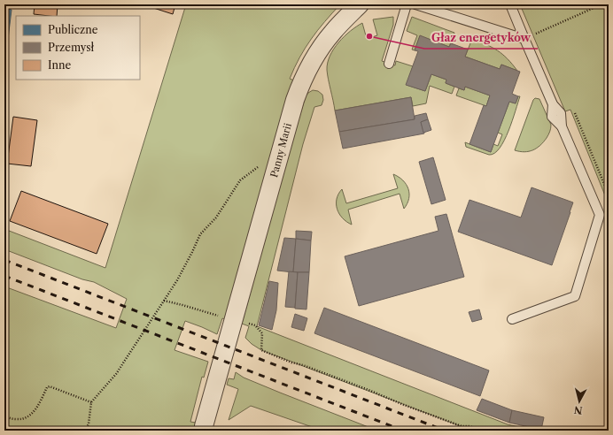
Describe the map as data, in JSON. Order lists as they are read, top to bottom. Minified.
{"streets":{"street":["Panny Marii"]},"places":["Głaz energetyków"],"legend":["Publiczne","Przemysł","Inne"],"north":"bottom"}
